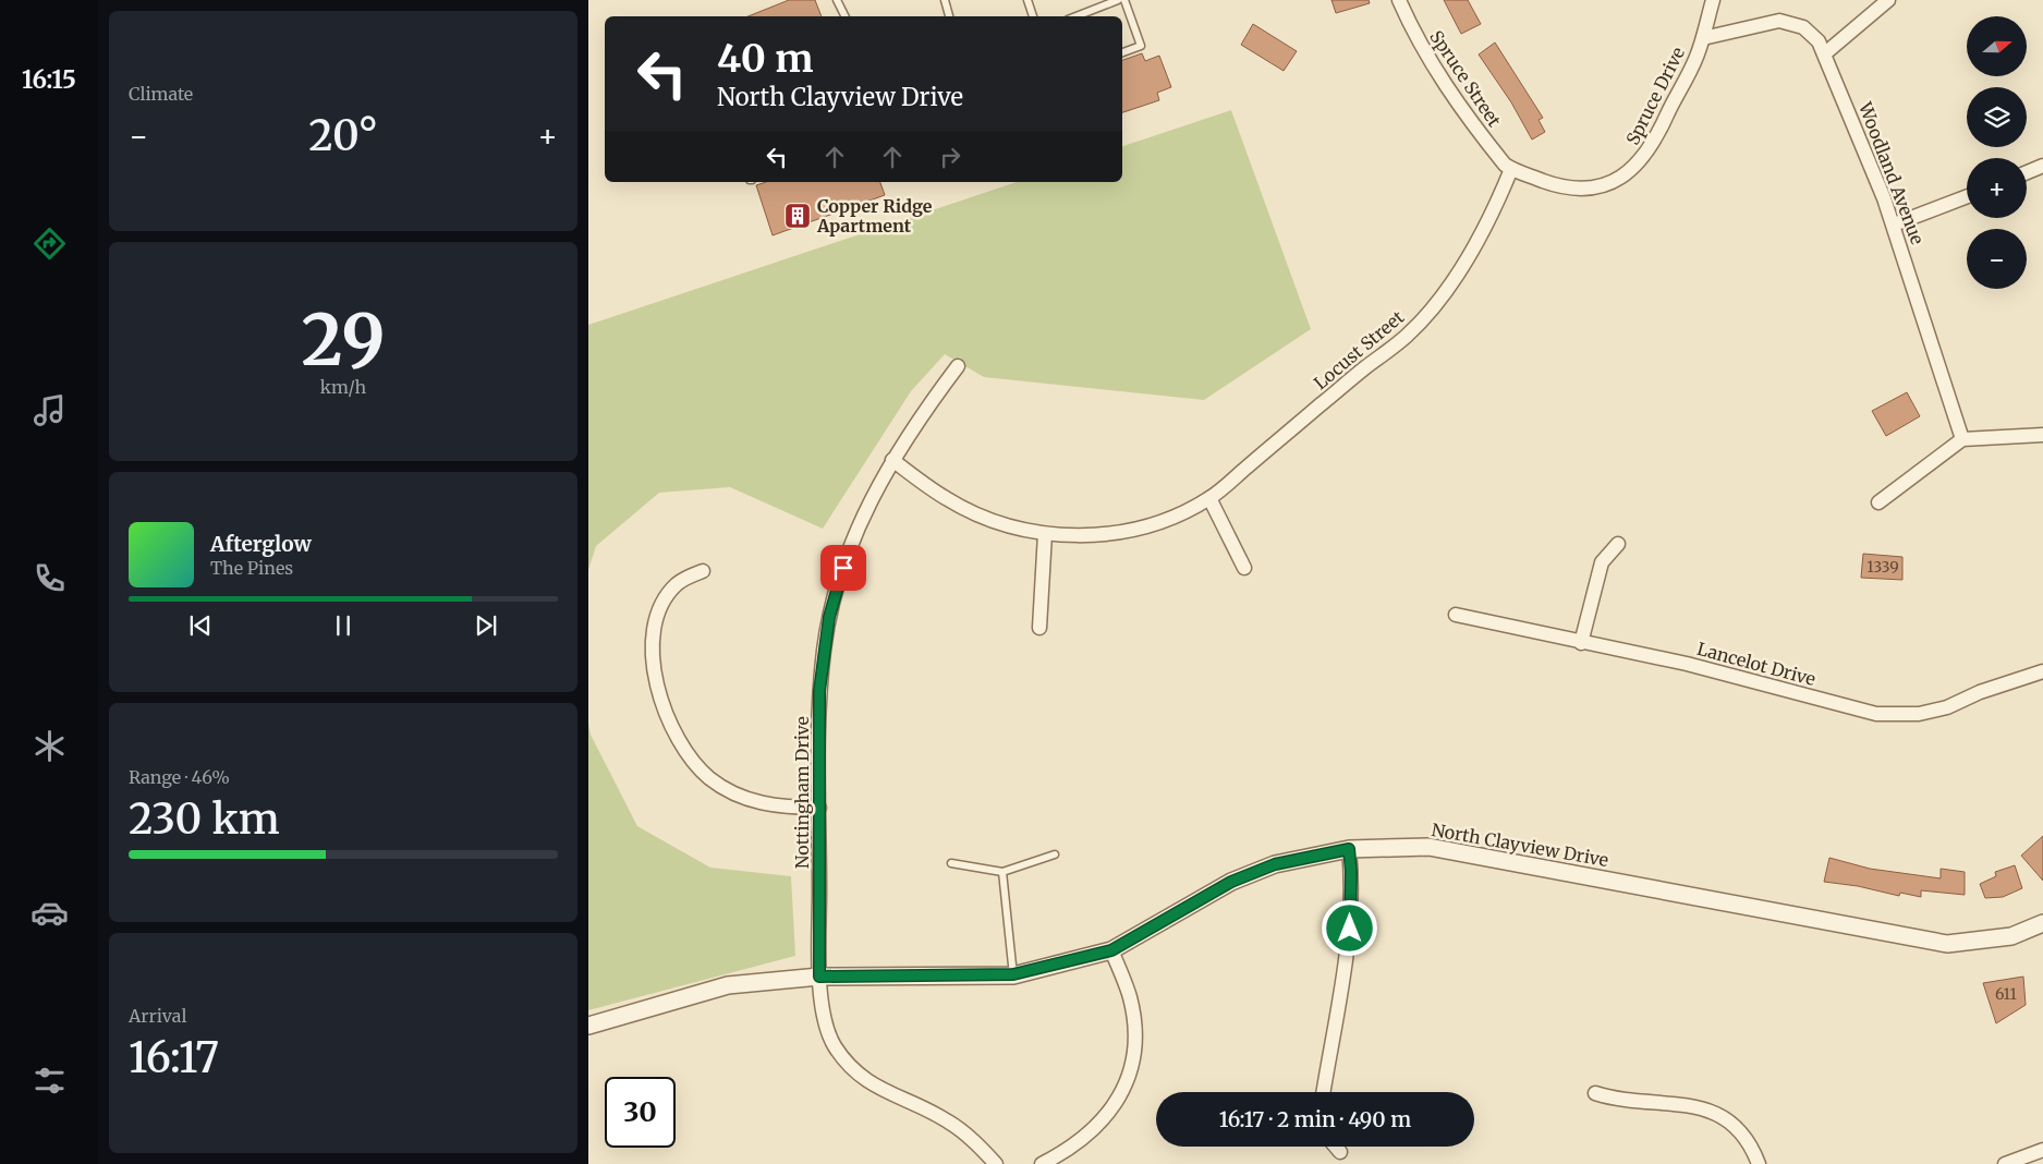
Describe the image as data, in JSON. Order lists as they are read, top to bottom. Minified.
{"streets":{"street":["Spruce Street","Spruce Drive","Woodland Avenue","Locust Street","Lancelot Drive","Nottingham Drive","North Clayview Drive"]},"crossings":[["Spruce Street","Spruce Drive"],["Spruce Street","Locust Street"],["Spruce Drive","Woodland Avenue"],["Spruce Drive","Locust Street"],["Locust Street","Nottingham Drive"],["Nottingham Drive","North Clayview Drive"]],"places":{"building":["Copper Ridge Apartment"]},"house_numbers":["1339","611"],"north":"right","page":{"tabs":"16:15","tile":["Climate",["29","km/h"],["Range · 46%","230 km"],["Arrival","16:17"]],"map_buttons":["+","−"],"turn":["40 m","North Clayview Drive"],"heat":["−","20°","+"],"song":["Afterglow","The Pines"],"limit":"30","trip":"16:17 · 2 min · 490 m"}}
